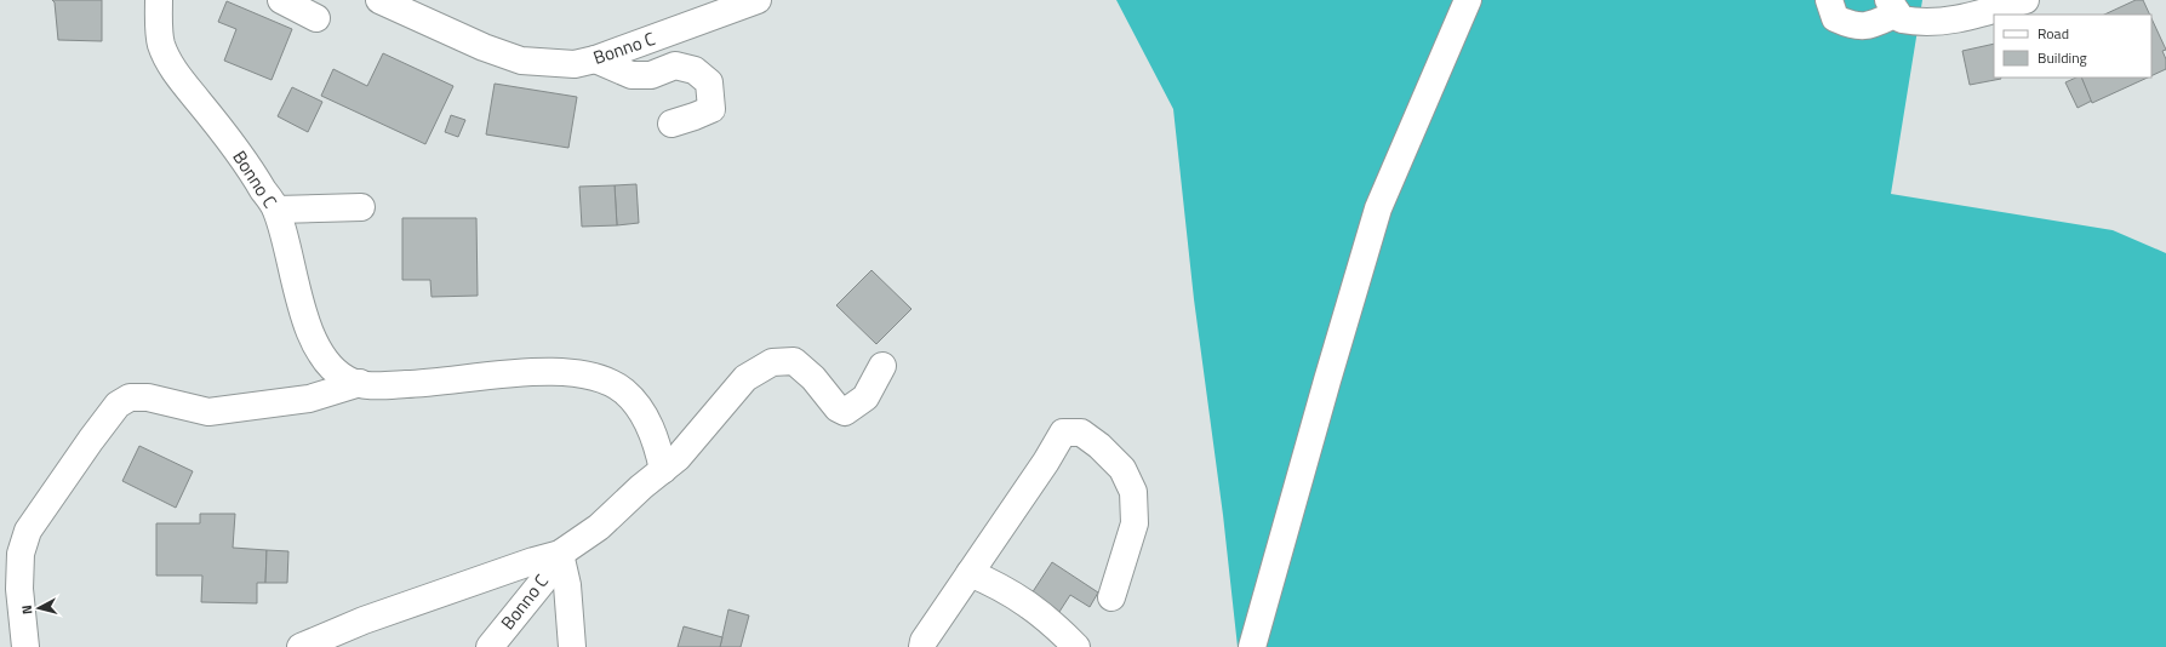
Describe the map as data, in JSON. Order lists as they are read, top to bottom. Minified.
{"streets":{"street":["Bonno C"]},"legend":["Road","Building"],"north":"left"}
